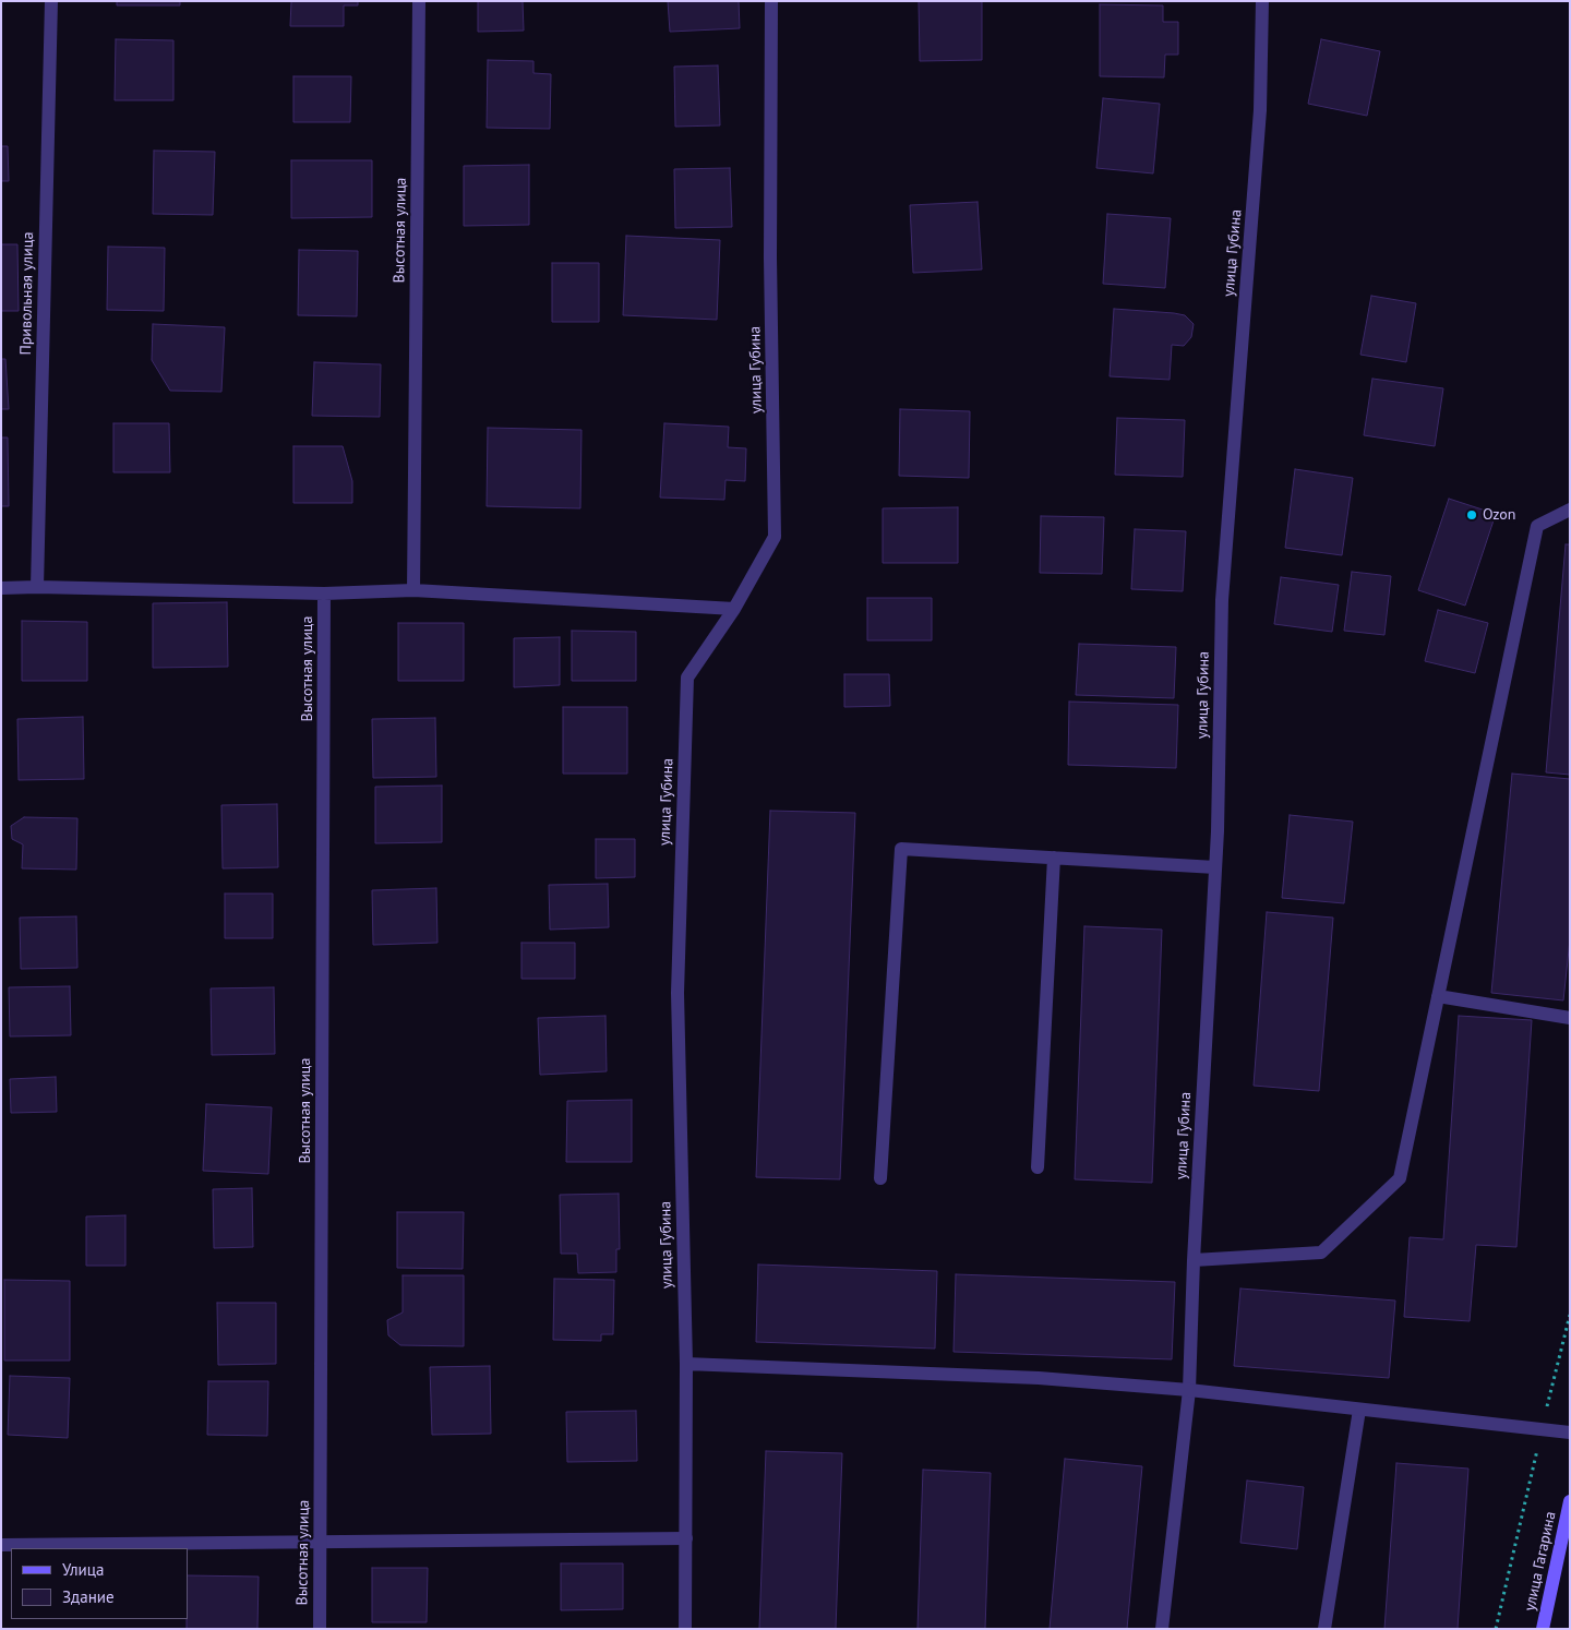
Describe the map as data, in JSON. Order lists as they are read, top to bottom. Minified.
{"streets":{"street":["Высотная улица","улица Губина","Привольная улица","улица Гагарина"]},"places":["Ozon"],"legend":["Улица","Здание"]}
